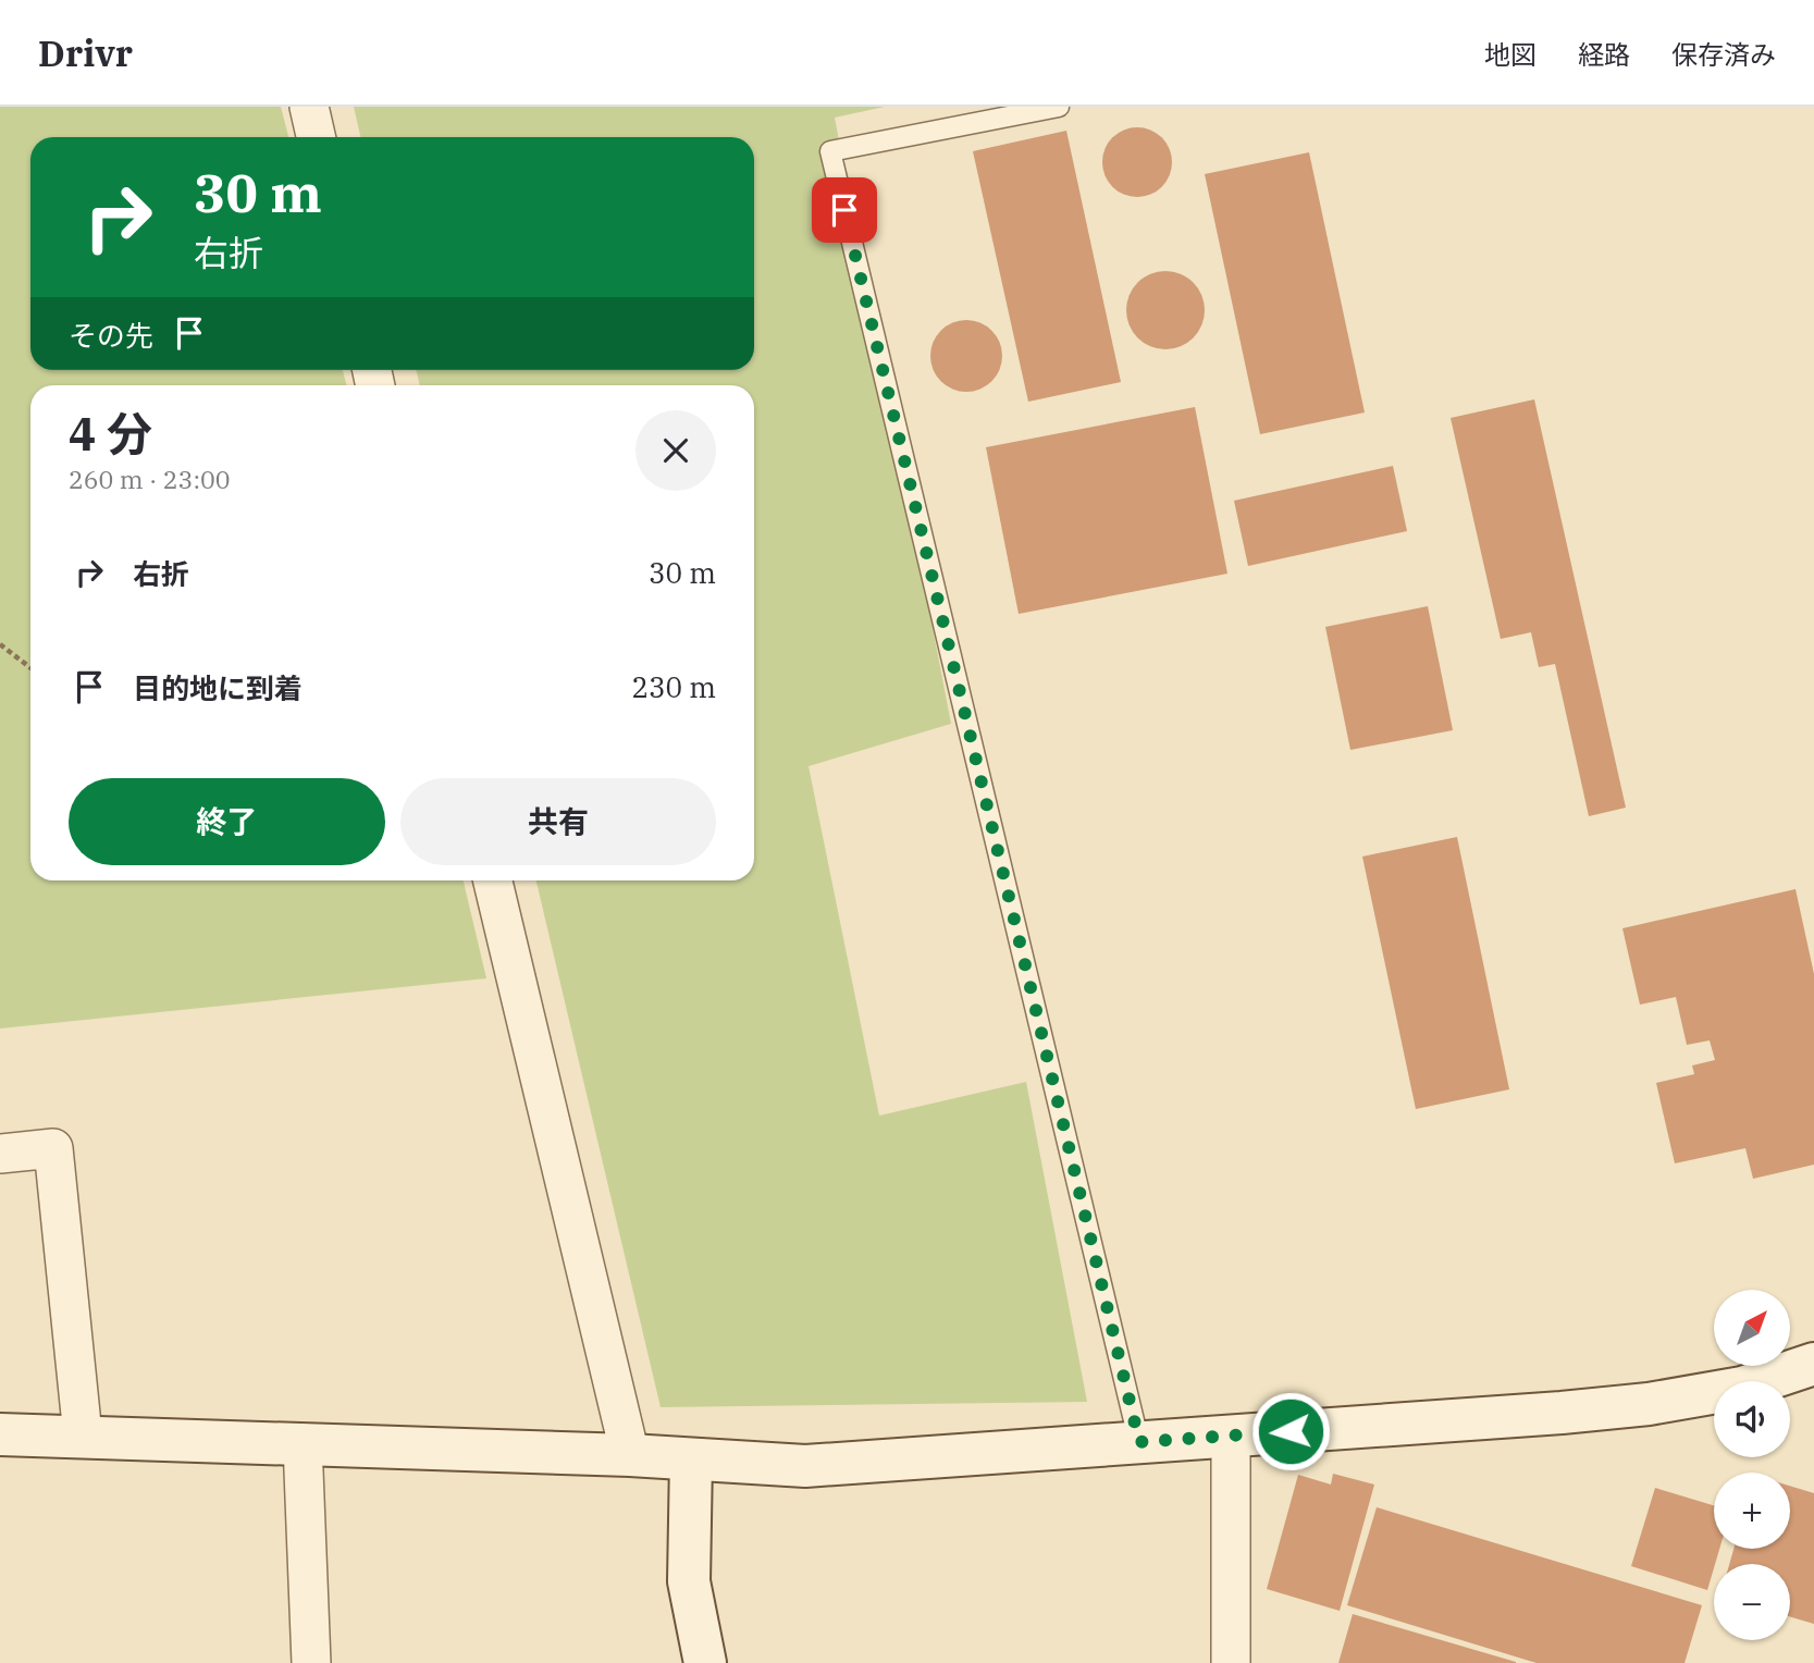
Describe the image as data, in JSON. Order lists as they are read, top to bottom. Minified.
{"north":"top right","page":{"header":"Drivr","nav":["地図","経路","保存済み"],"turn":["30 m","右折"],"then":"その先","heading":["4 分","260 m · 23:00"],"list":[{"name":"右折","value":"30 m"},{"name":"目的地に到着","value":"230 m"}],"buttons":["終了","共有"],"map_buttons":["+","−"]}}
